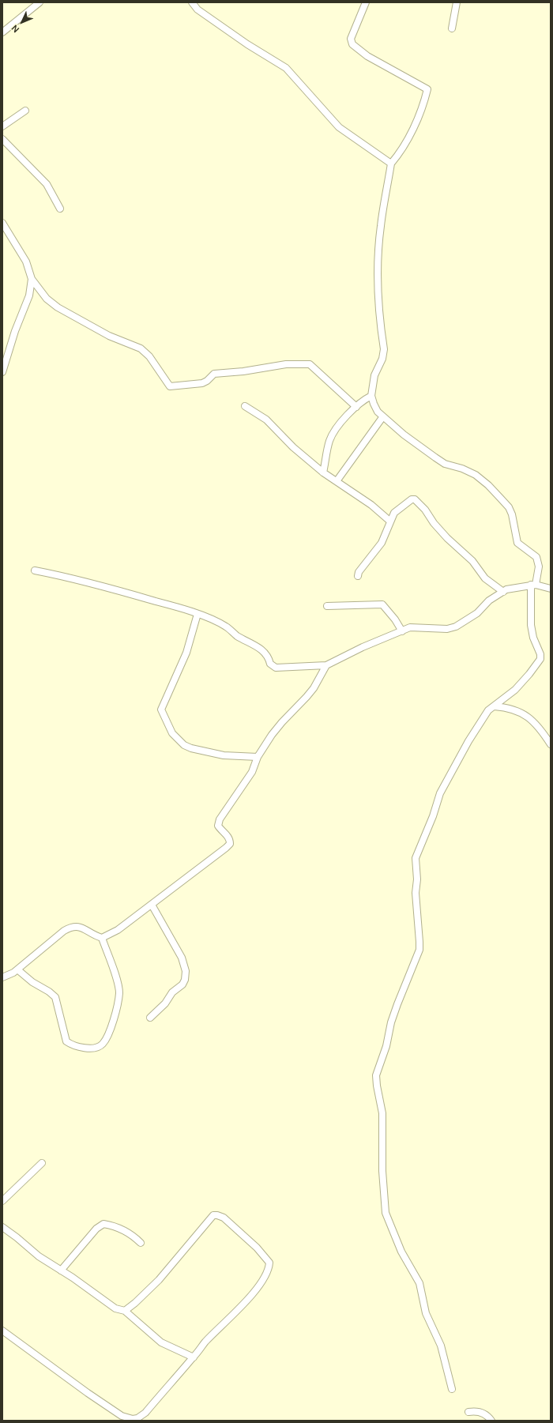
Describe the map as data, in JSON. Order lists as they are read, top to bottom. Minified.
{"north":"bottom left"}
